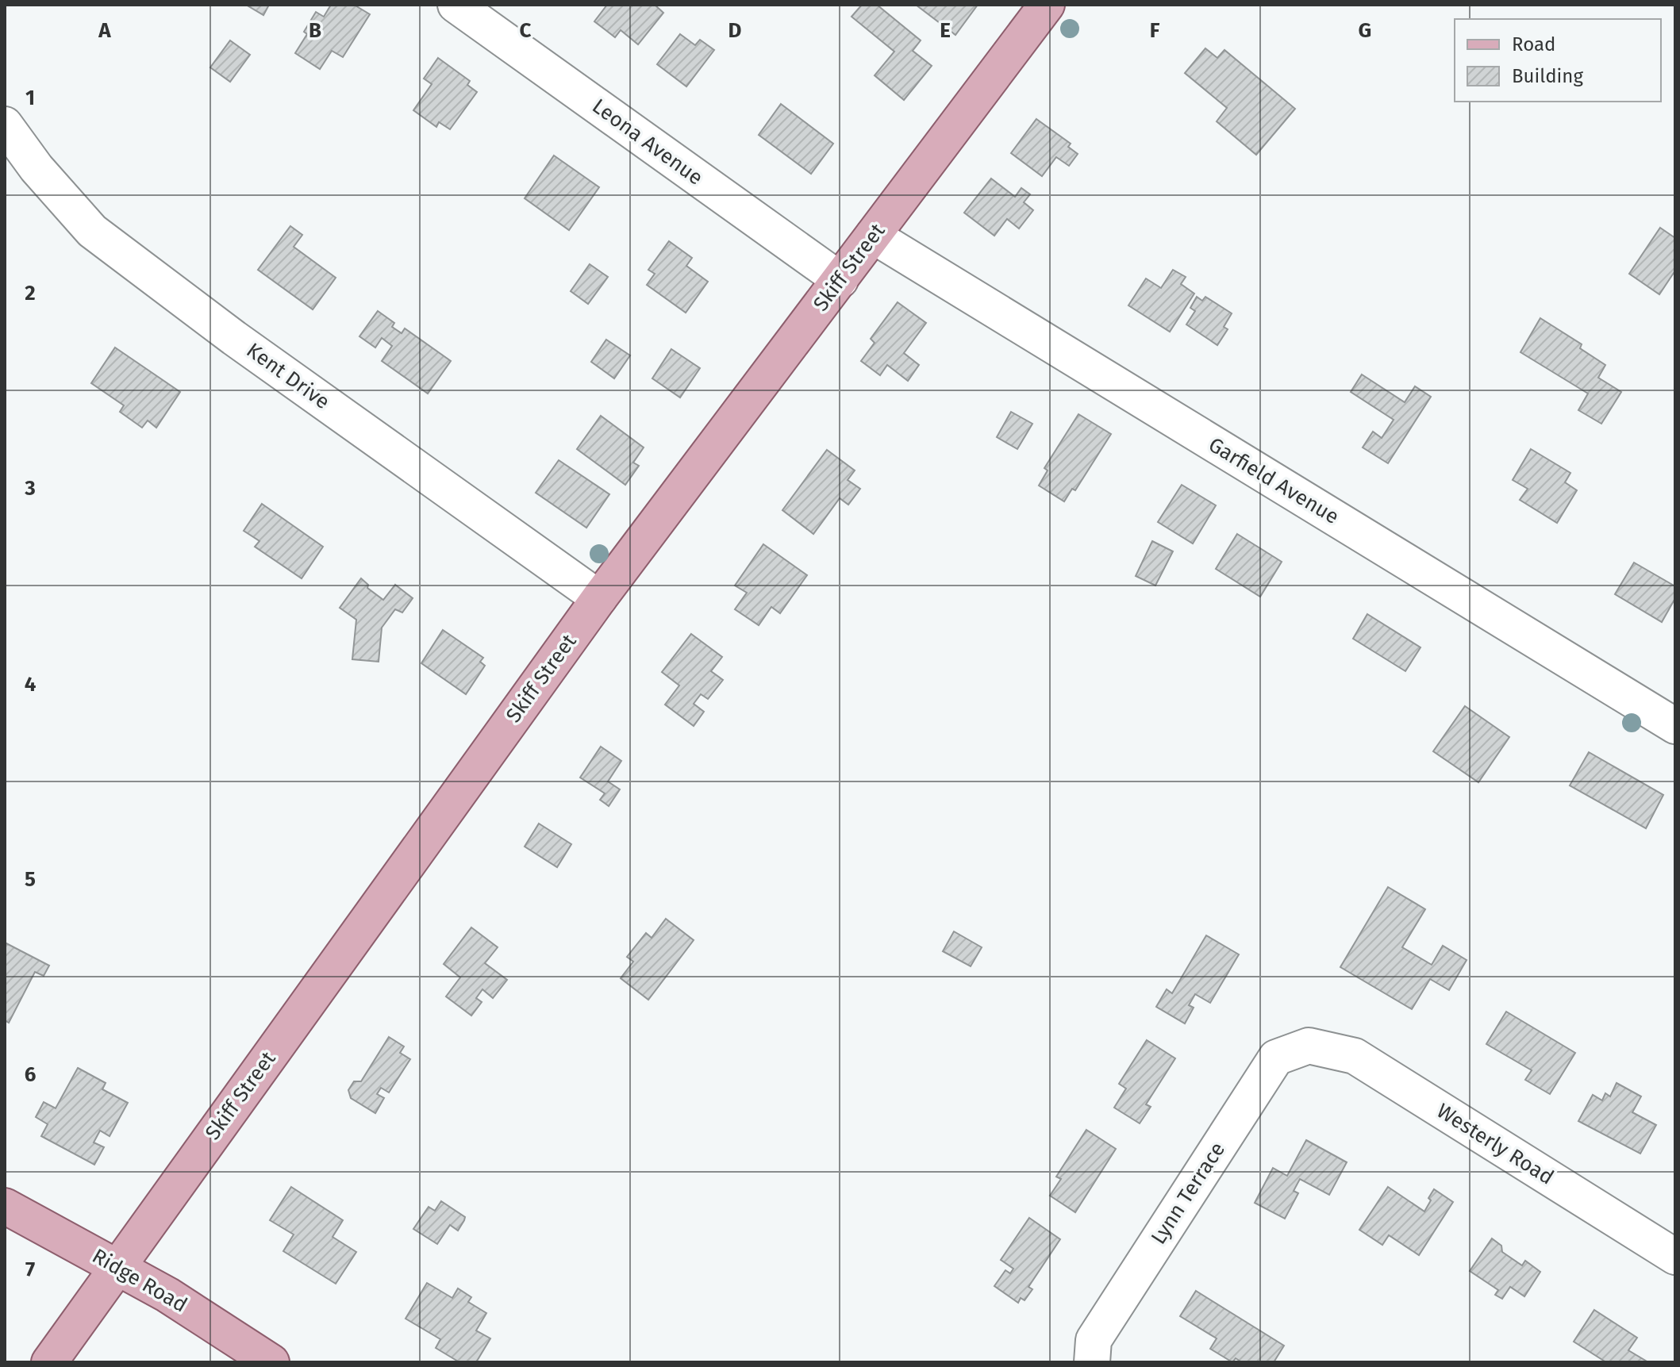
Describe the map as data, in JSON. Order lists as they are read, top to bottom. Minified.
{"streets":{"main road":["Skiff Street","Ridge Road"],"street":["Leona Avenue","Kent Drive","Garfield Avenue","Westerly Road","Lynn Terrace"]},"crossings":[["Leona Avenue","Skiff Street"],["Skiff Street","Kent Drive"],["Skiff Street","Garfield Avenue"],["Skiff Street","Ridge Road"],["Westerly Road","Lynn Terrace"]],"legend":["Road","Building"],"grid":{"columns":["A","B","C","D","E","F","G"],"rows":["1","2","3","4","5","6","7"]}}
